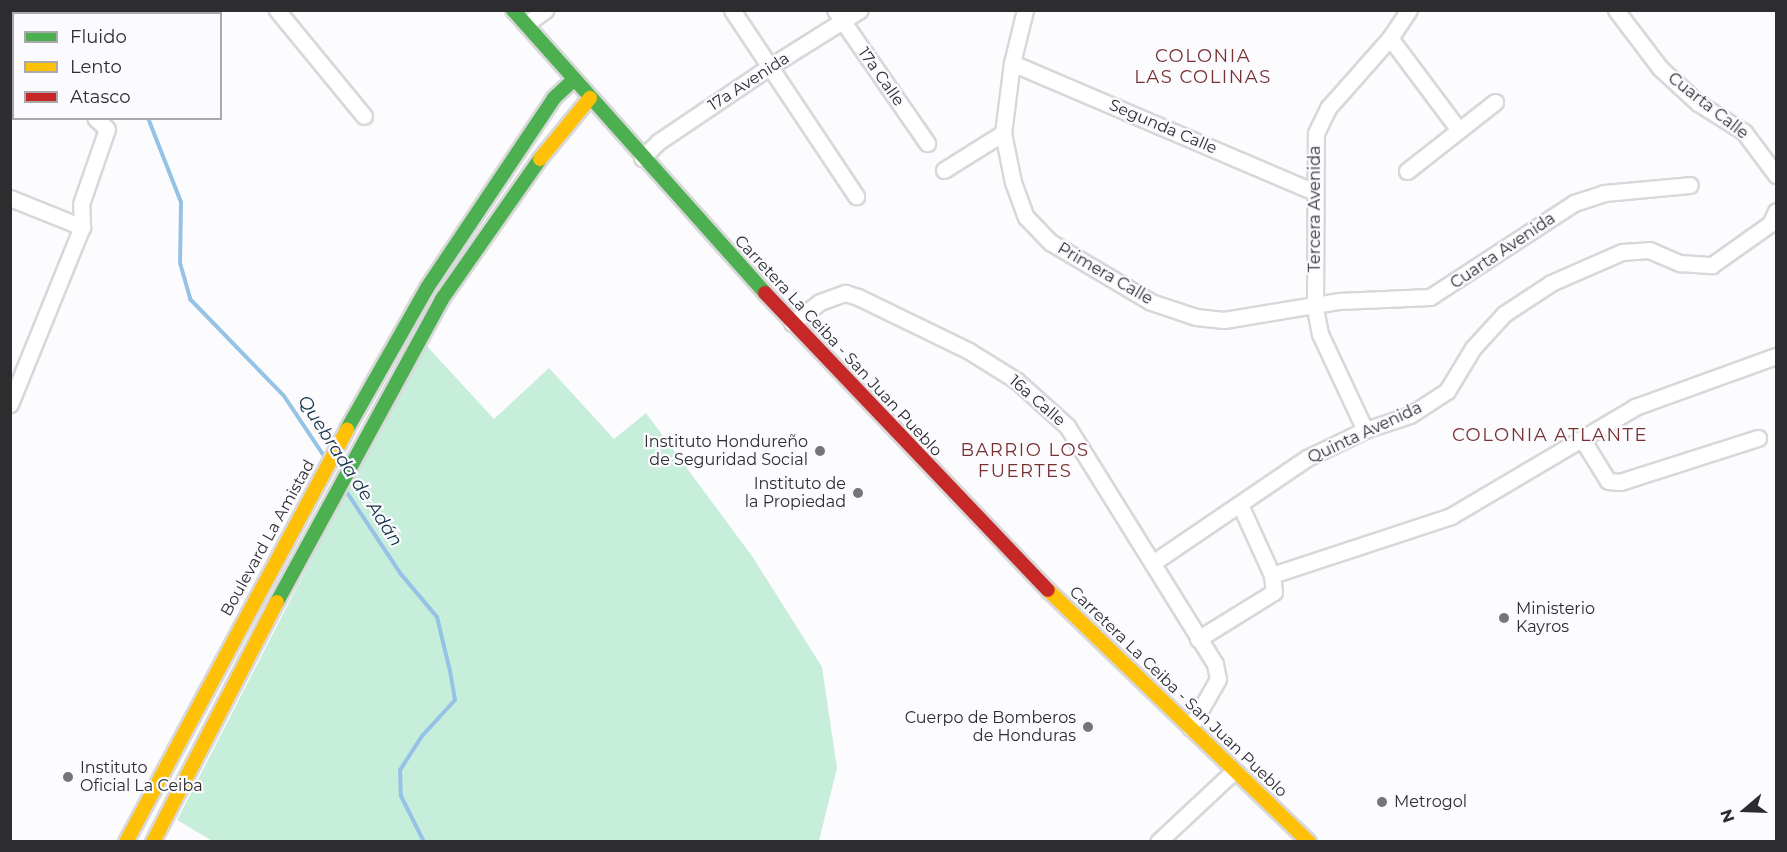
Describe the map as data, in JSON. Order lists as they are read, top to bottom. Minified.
{"streets":{"street":["17a Calle","17a Avenida","Cuarta Calle","Segunda Calle","Tercera Avenida","Cuarta Avenida","Primera Calle","Carretera La Ceiba - San Juan Pueblo","16a Calle","Quinta Avenida","Boulevard La Amistad"]},"crossings":[["17a Calle","17a Avenida"],["17a Avenida","Carretera La Ceiba - San Juan Pueblo"],["Segunda Calle","Tercera Avenida"],["Segunda Calle","Primera Calle"],["Tercera Avenida","Cuarta Avenida"],["Tercera Avenida","Primera Calle"],["Tercera Avenida","Quinta Avenida"],["Cuarta Avenida","Primera Calle"],["Carretera La Ceiba - San Juan Pueblo","16a Calle"],["Carretera La Ceiba - San Juan Pueblo","Boulevard La Amistad"],["16a Calle","Quinta Avenida"]],"districts":["COLONIA LAS COLINAS","COLONIA ATLANTE","BARRIO LOS FUERTES"],"water":["Quebrada de Adán"],"places":["Instituto Hondureño de Seguridad Social","Instituto de la Propiedad","Ministerio Kayros","Cuerpo de Bomberos de Honduras","Instituto Oficial La Ceiba","Metrogol"],"legend":["Fluido","Lento","Atasco"],"north":"left"}
